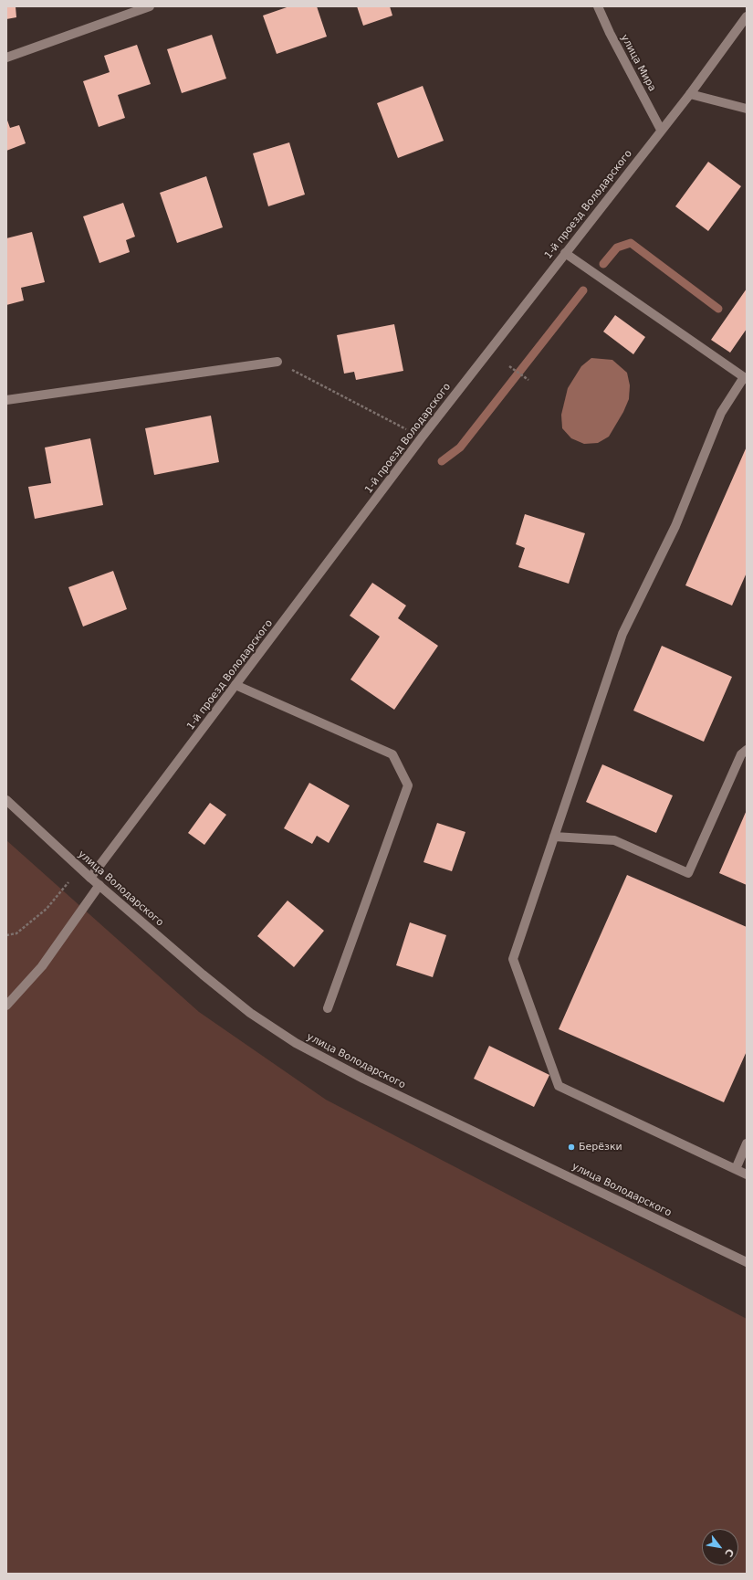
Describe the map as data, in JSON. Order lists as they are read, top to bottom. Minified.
{"streets":{"street":["улица Мира","1-й проезд Володарского","улица Володарского"]},"crossings":[["улица Мира","1-й проезд Володарского"],["1-й проезд Володарского","улица Володарского"]],"places":["Берёзки"],"north":"bottom right"}
